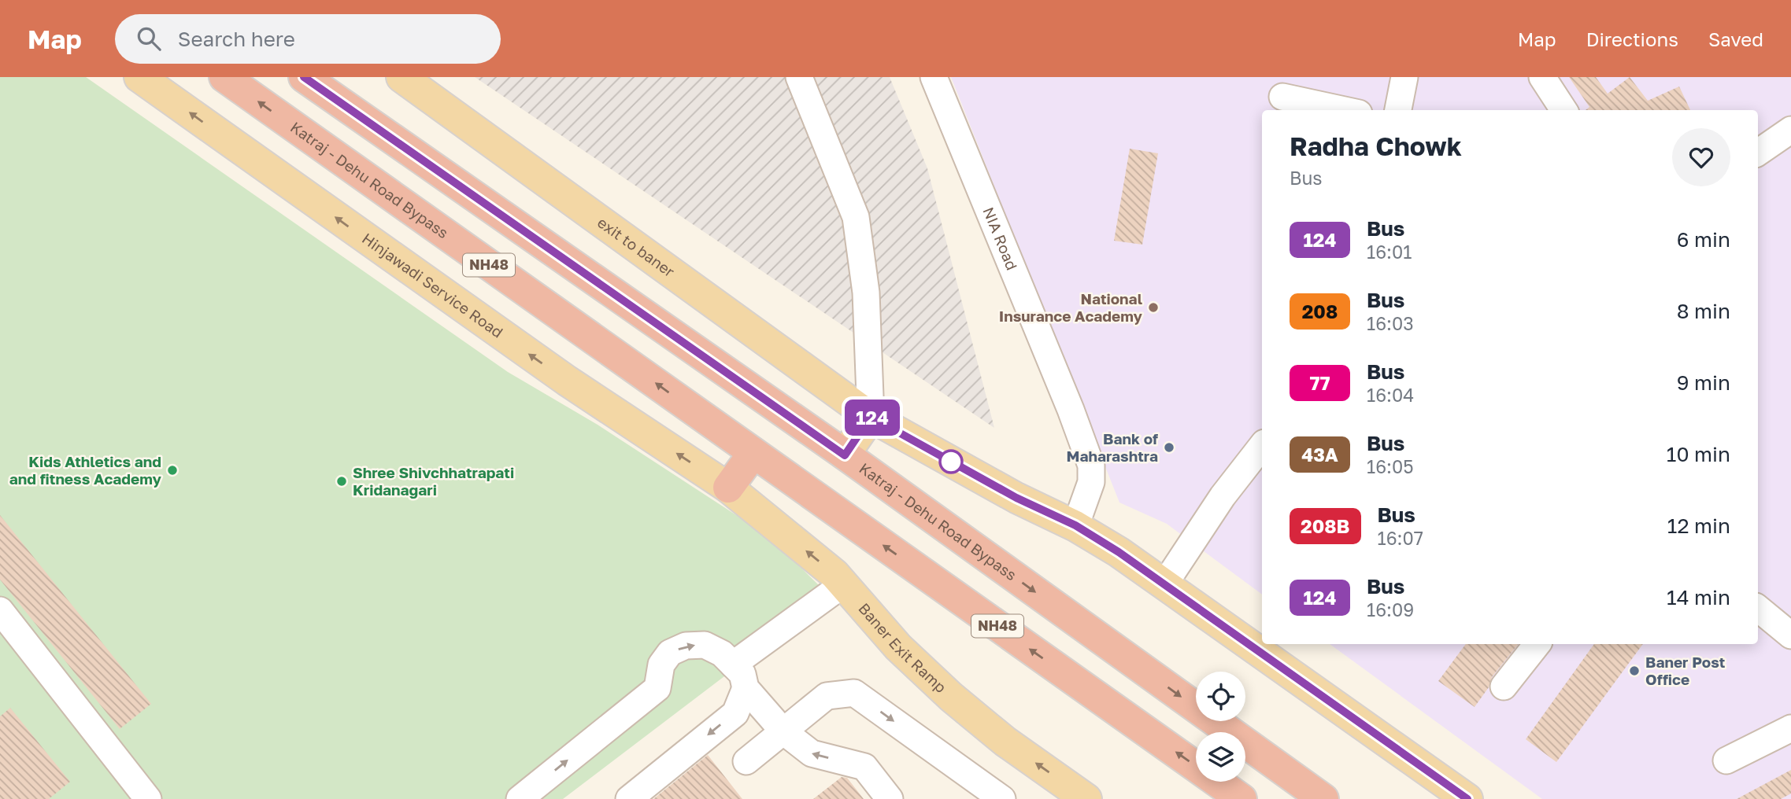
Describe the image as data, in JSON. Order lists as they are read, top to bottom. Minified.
{"streets":{"highway":["Katraj - Dehu Road Bypass","NH48"],"main road":["exit to baner","Hinjawadi Service Road","Baner Exit Ramp"],"street":["NIA Road"]},"crossings":[["Hinjawadi Service Road","Baner Exit Ramp"]],"one_way":["Hinjawadi Service Road"],"places":["National Insurance Academy","Bank of Maharashtra","Kids Athletics and and fitness Academy","Shree Shivchhatrapati Kridanagari","Baner Post Office"],"lines":["bus line 124"],"page":{"header":"Map","search":"Search here","nav":["Map","Directions","Saved"],"on_map":"124","heading":["Radha Chowk","Bus"],"list":[{"mark":"124","name":"Bus","note":"16:01","value":"6 min"},{"mark":"208","name":"Bus","note":"16:03","value":"8 min"},{"mark":"77","name":"Bus","note":"16:04","value":"9 min"},{"mark":"43A","name":"Bus","note":"16:05","value":"10 min"},{"mark":"208B","name":"Bus","note":"16:07","value":"12 min"},{"mark":"124","name":"Bus","note":"16:09","value":"14 min"}]}}
